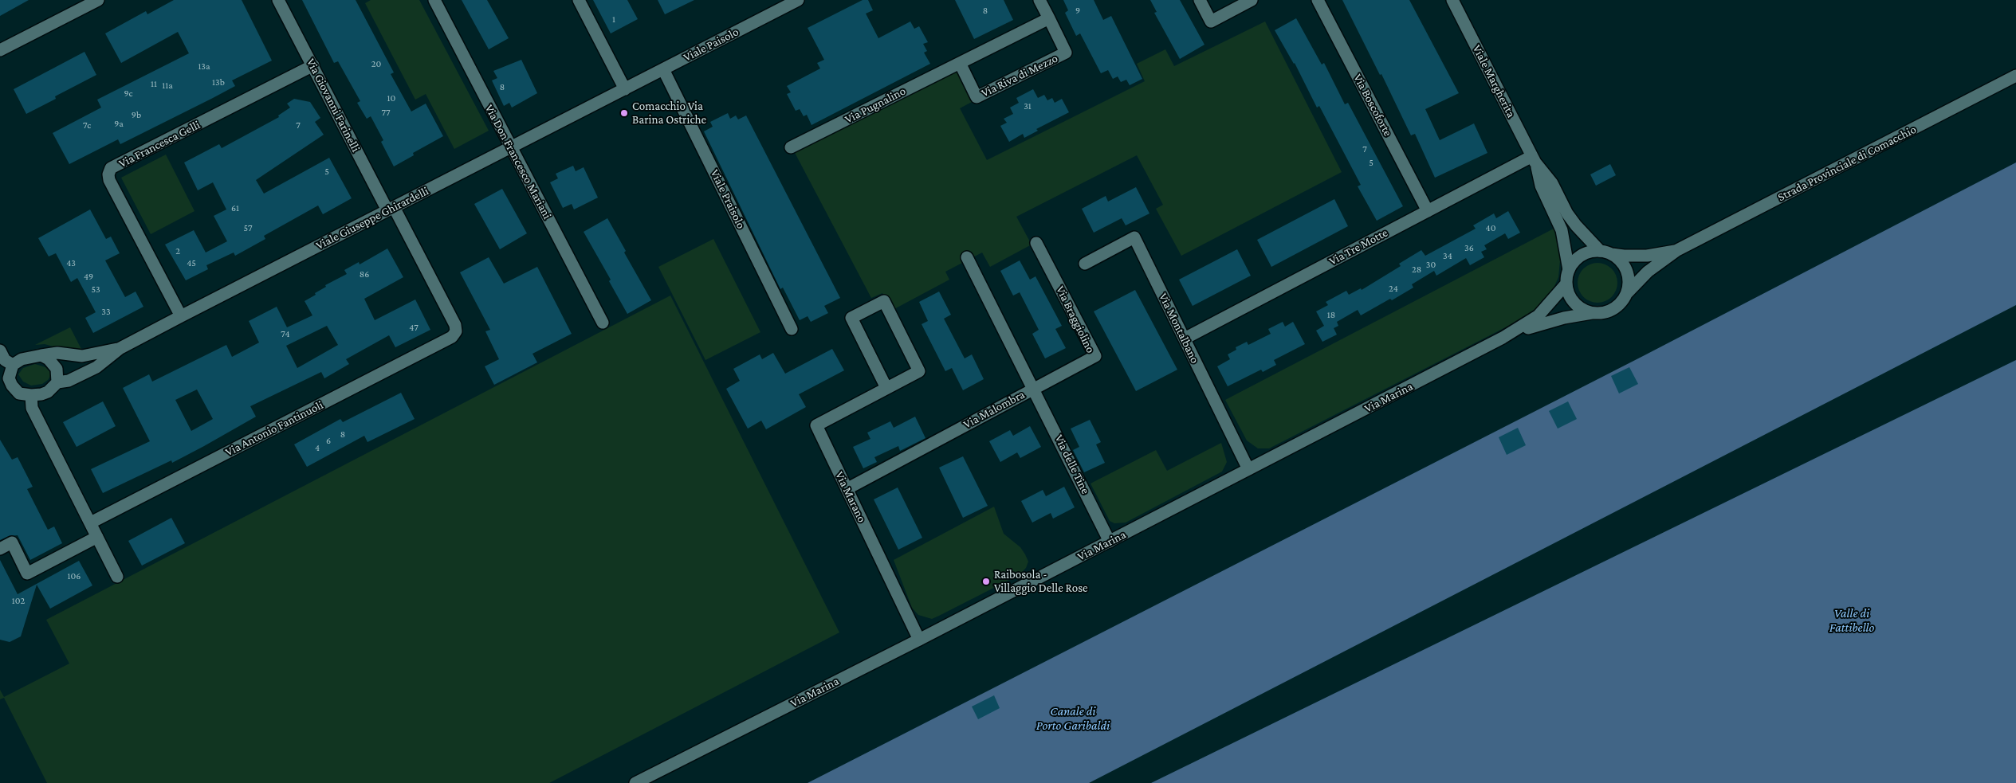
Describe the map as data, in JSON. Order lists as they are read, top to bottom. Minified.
{"streets":{"street":["Viale Paisolo","Via Riva di Mezzo","Viale Margherita","Via Giovanni Farinelli","Via Pugnalino","Via Boscoforte","Via Francesca Gelli","Via Don Francesco Mariani","Strada Provinciale di Comacchio","Viale Praisolo","Viale Giuseppe Ghirardelli","Via Tre Motte","Via Braggiolino","Via Montalbano","Via Marina","Via Malombra","Via Antonio Fantinuoli","Via delle Tine","Via Marano"]},"crossings":[["Viale Paisolo","Viale Praisolo"],["Viale Paisolo","Viale Giuseppe Ghirardelli"],["Via Riva di Mezzo","Via Pugnalino"],["Viale Margherita","Strada Provinciale di Comacchio"],["Viale Margherita","Via Tre Motte"],["Viale Margherita","Via Marina"],["Via Giovanni Farinelli","Via Francesca Gelli"],["Via Giovanni Farinelli","Viale Giuseppe Ghirardelli"],["Via Giovanni Farinelli","Via Antonio Fantinuoli"],["Via Boscoforte","Via Tre Motte"],["Via Francesca Gelli","Viale Giuseppe Ghirardelli"],["Via Don Francesco Mariani","Viale Giuseppe Ghirardelli"],["Strada Provinciale di Comacchio","Via Marina"],["Via Tre Motte","Via Montalbano"],["Via Braggiolino","Via Malombra"],["Via Braggiolino","Via delle Tine"],["Via Montalbano","Via Marina"],["Via Marina","Via delle Tine"],["Via Marina","Via Marano"],["Via Malombra","Via delle Tine"],["Via Malombra","Via Marano"]],"water":["Valle di Fattibello","Canale di Porto Garibaldi"],"places":["Comacchio Via Barina Ostriche","Raibosola - Villaggio Delle Rose"],"house_numbers":["8","9","1","20","13a","13b","11","11a","8","9c","10","31","77","9b","9a","7c","7","7","5","5","61","57","40","36","2","34","43","45","30","28","86","49","24","53","33","18","47","74","8","6","4","106","102"]}
